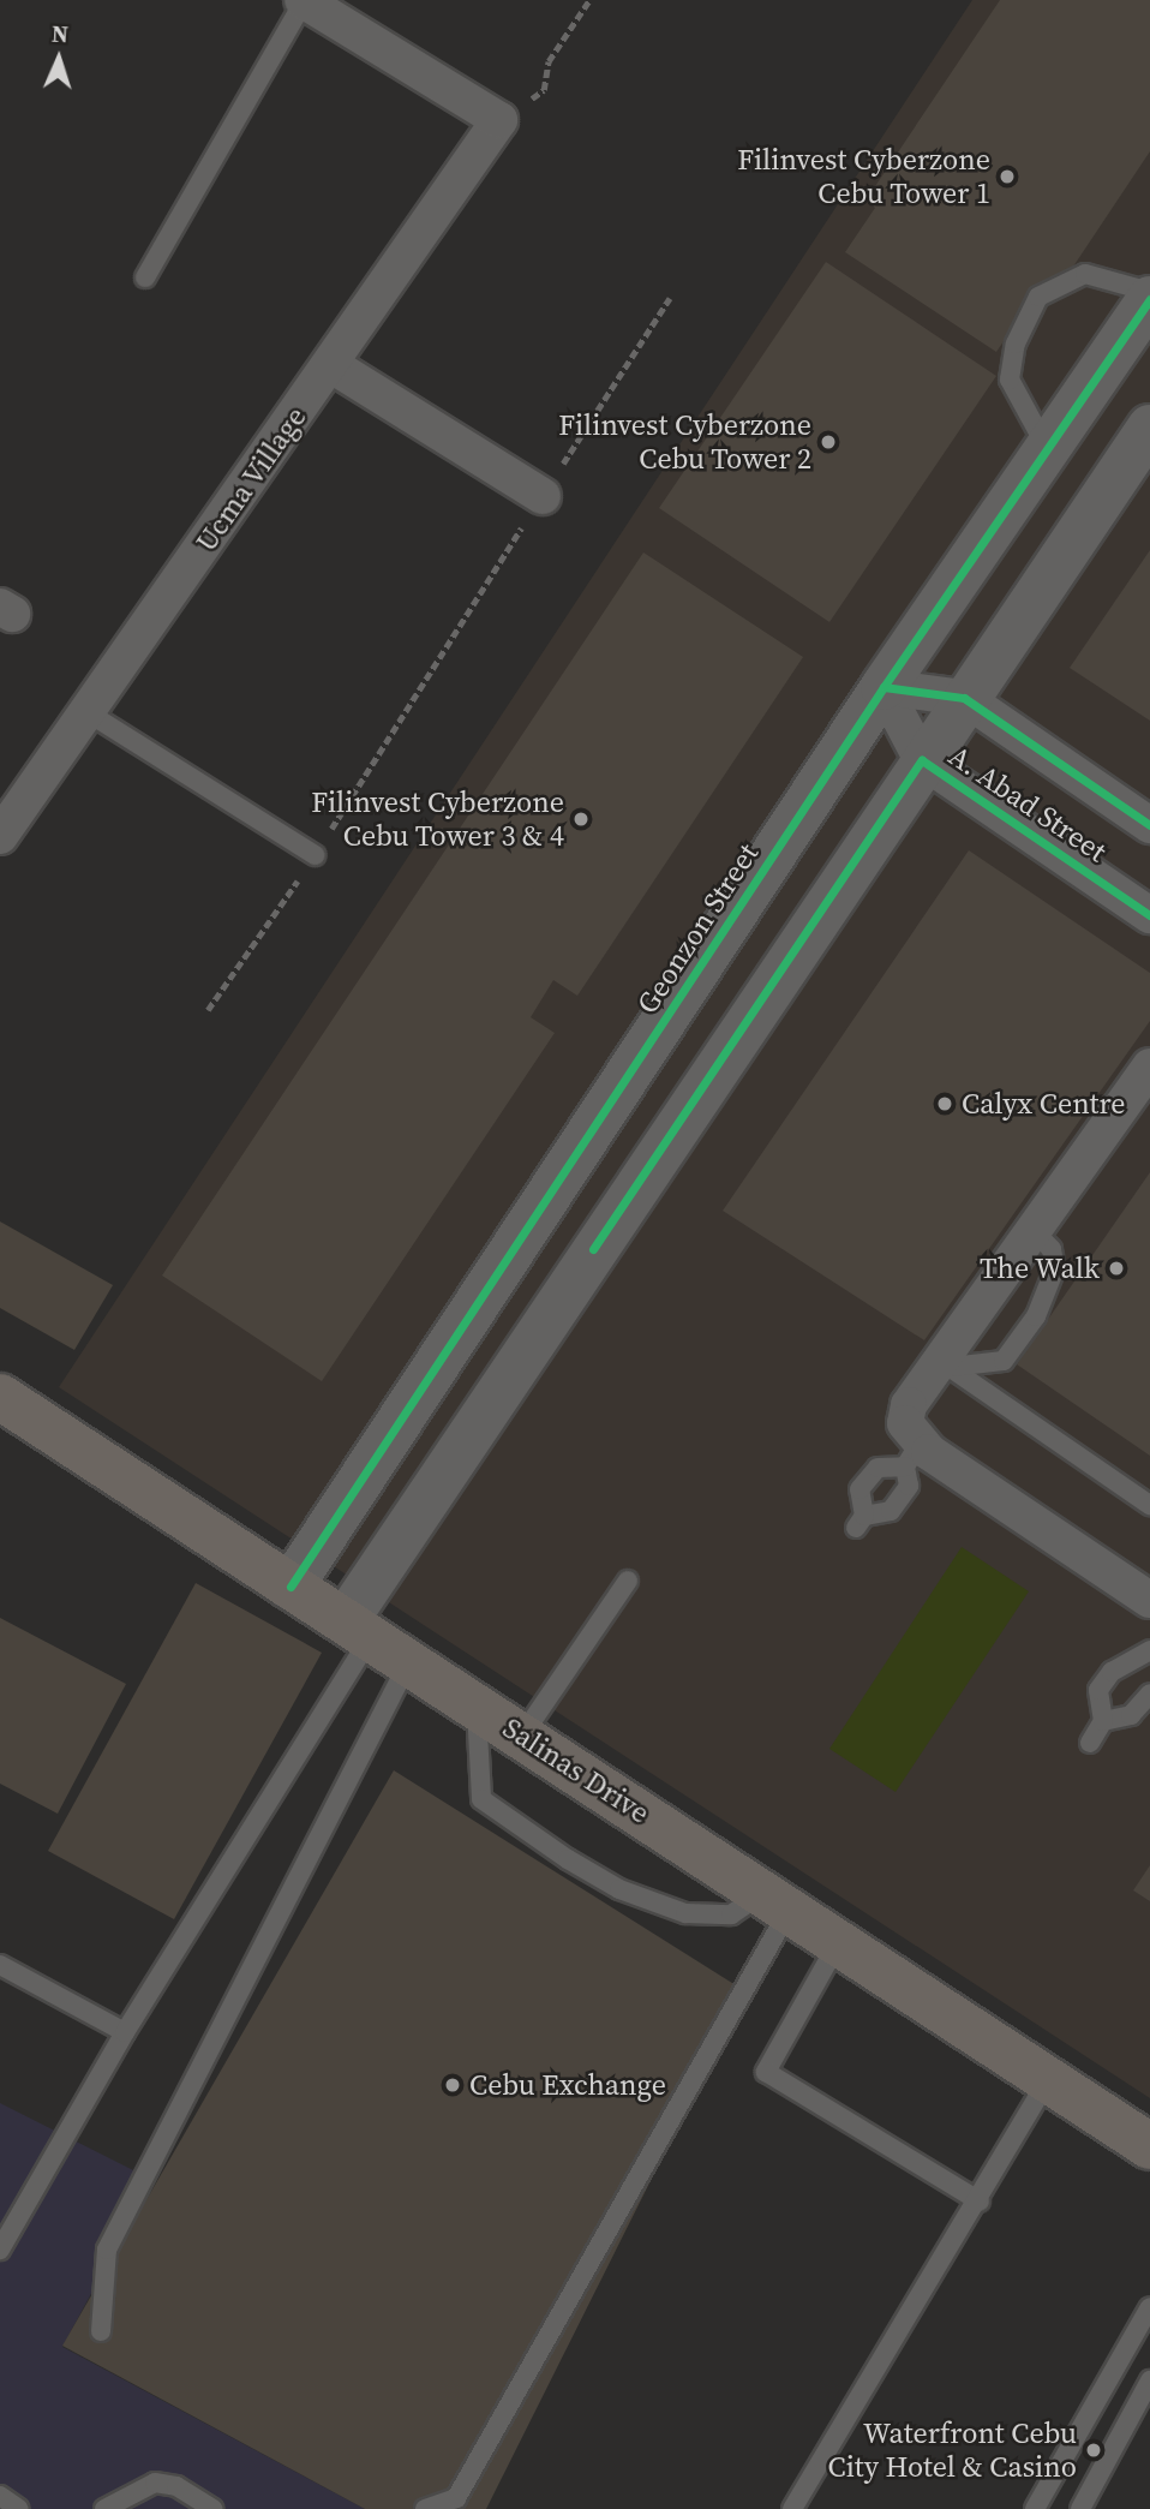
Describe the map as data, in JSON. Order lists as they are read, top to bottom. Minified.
{"streets":{"main road":["Salinas Drive"],"street":["Ucma Village","A. Abad Street","Geonzon Street"]},"crossings":[["A. Abad Street","Geonzon Street"],["Geonzon Street","Salinas Drive"]],"places":["Filinvest Cyberzone Cebu Tower 1","Filinvest Cyberzone Cebu Tower 2","Filinvest Cyberzone Cebu Tower 3 & 4","Calyx Centre","The Walk","Cebu Exchange","Waterfront Cebu City Hotel & Casino"],"north":"top"}
